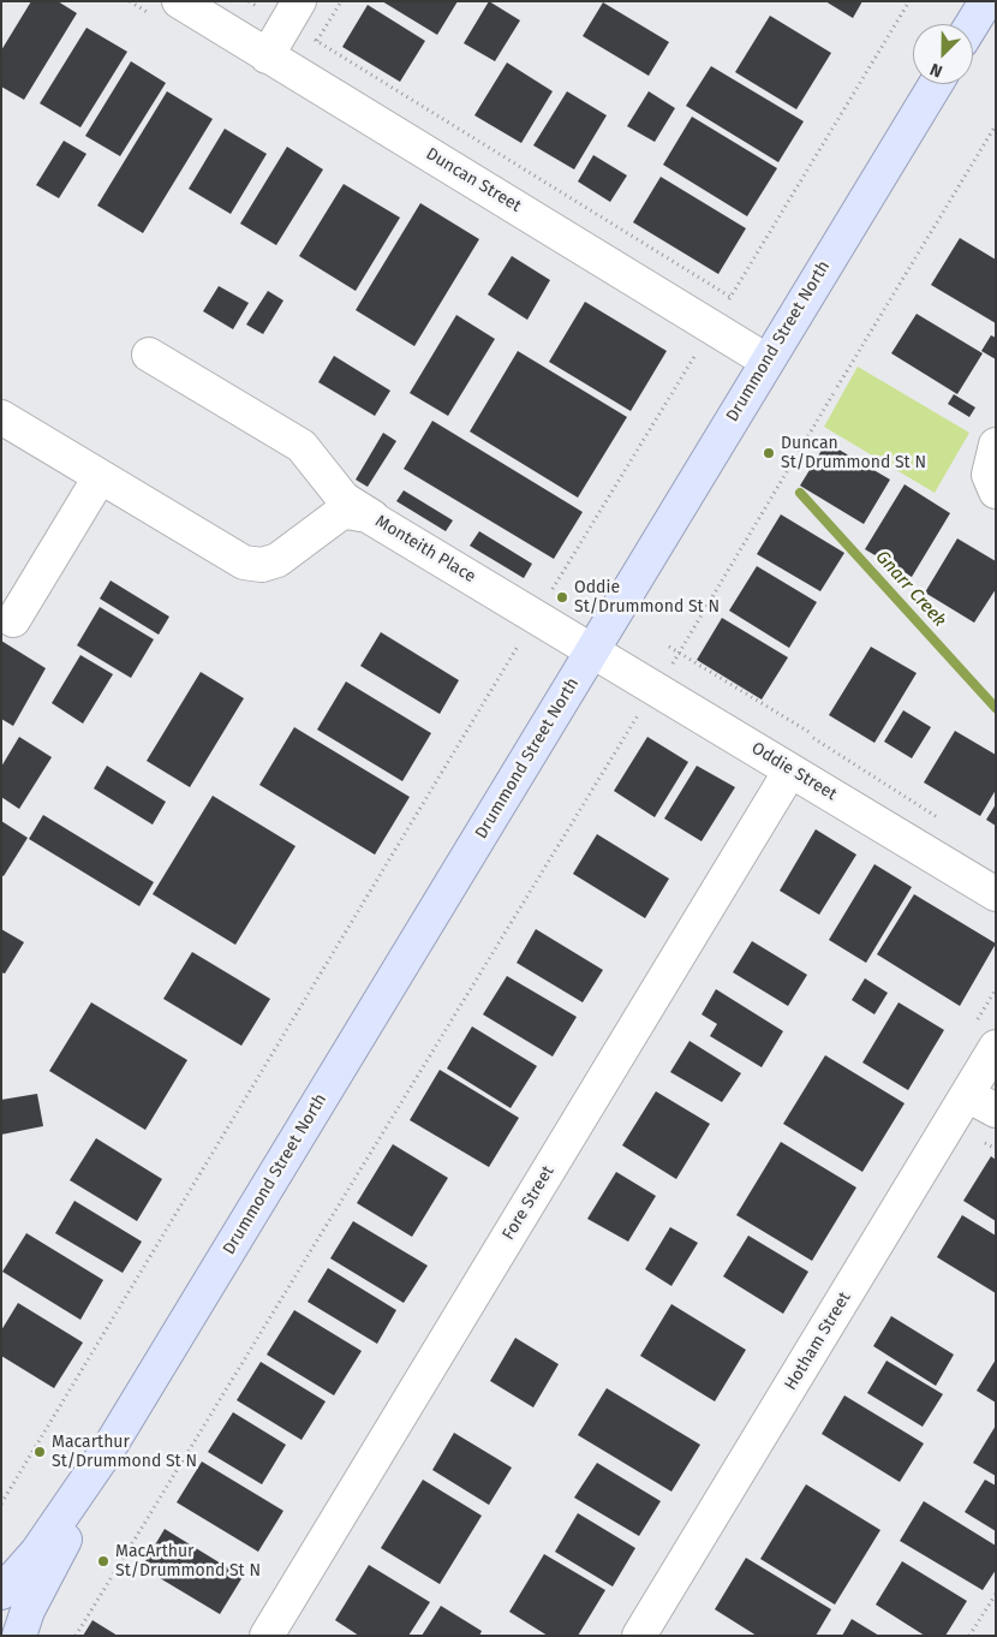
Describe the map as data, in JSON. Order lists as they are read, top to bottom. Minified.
{"streets":{"main road":["Drummond Street North"],"street":["Duncan Street","Monteith Place","Oddie Street","Fore Street","Hotham Street"]},"crossings":[["Duncan Street","Drummond Street North"],["Drummond Street North","Monteith Place"],["Drummond Street North","Oddie Street"],["Monteith Place","Oddie Street"],["Oddie Street","Fore Street"]],"water":["Gnarr Creek"],"places":["Duncan St/Drummond St N","Oddie St/Drummond St N","Macarthur St/Drummond St N","MacArthur St/Drummond St N"],"north":"bottom left"}
